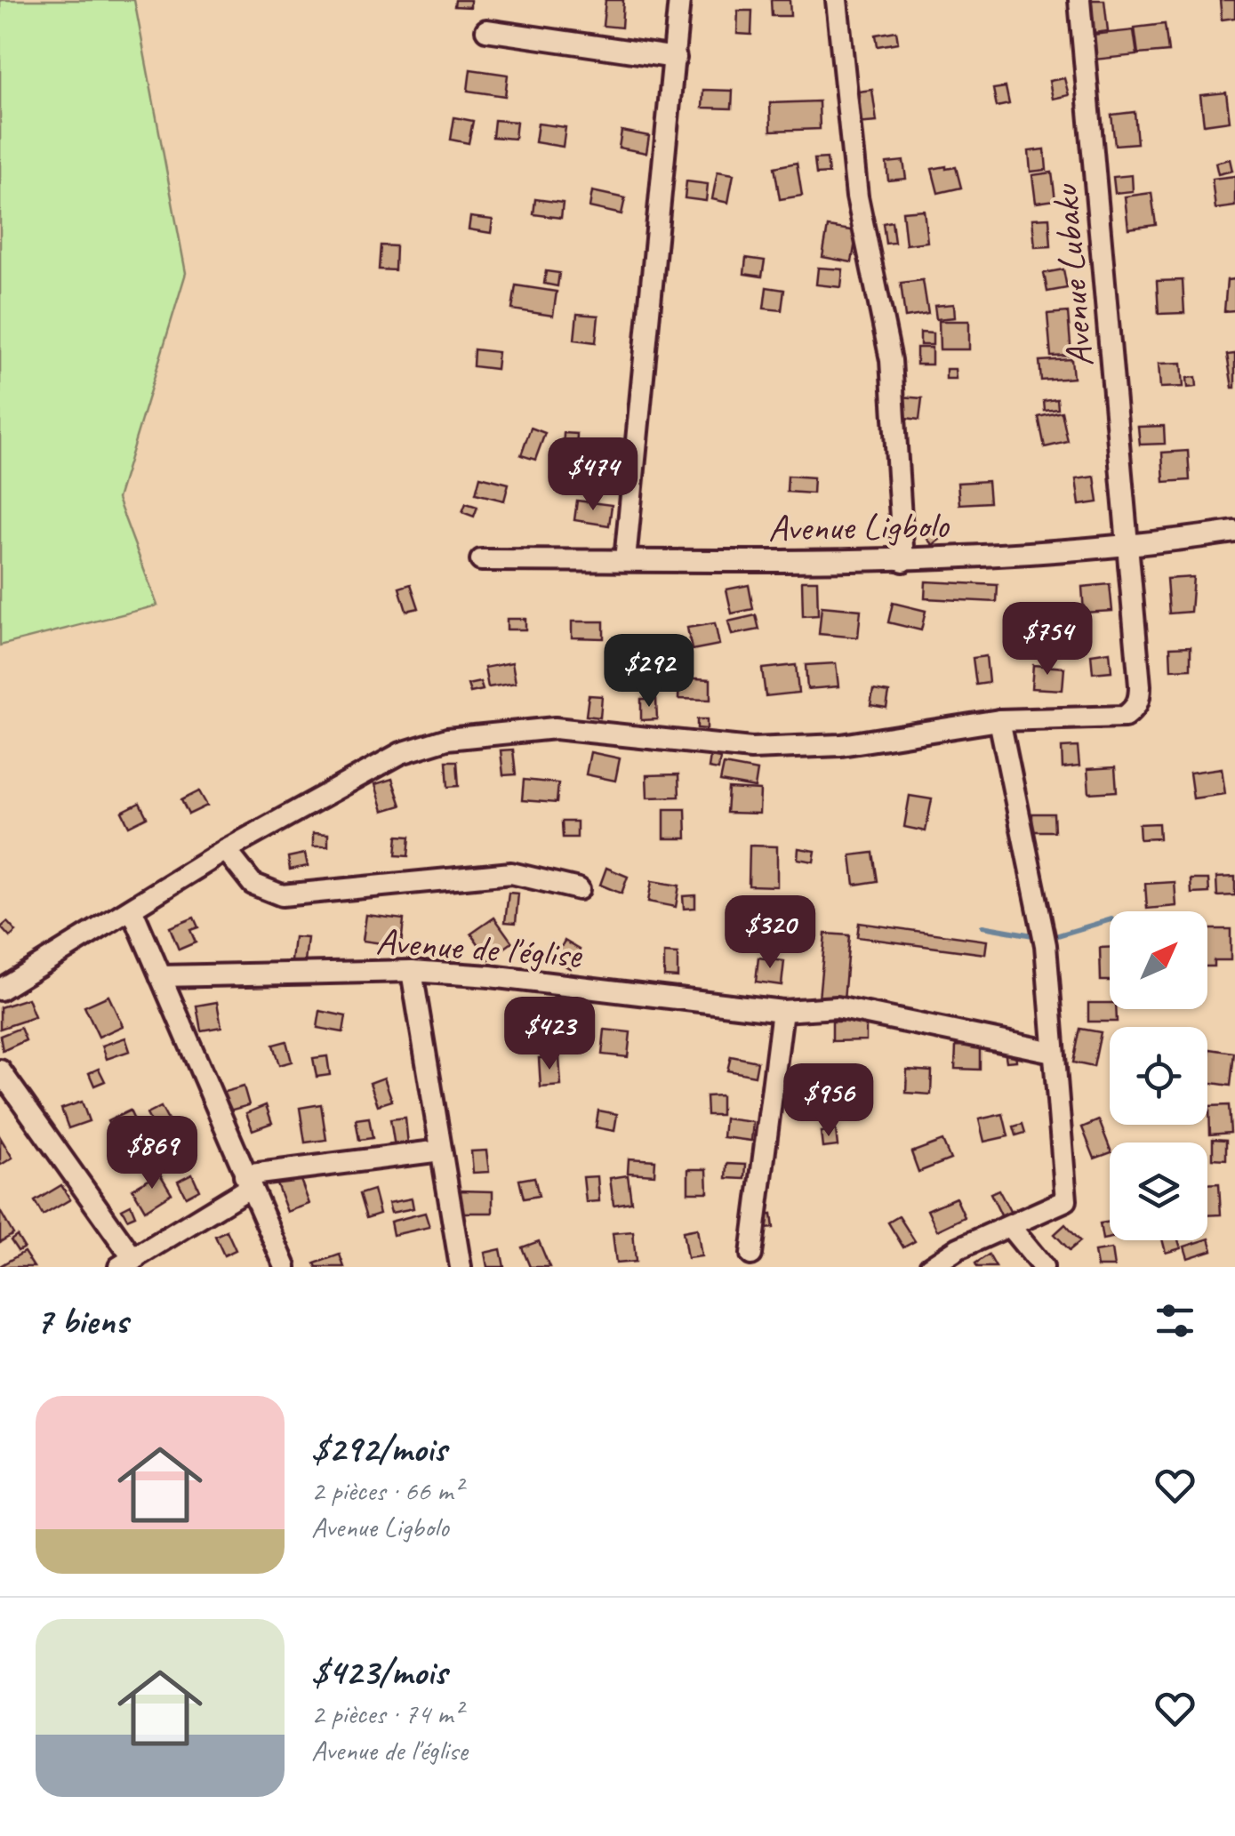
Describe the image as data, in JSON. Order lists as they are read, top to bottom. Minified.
{"streets":{"street":["Avenue Lubaku","Avenue Ligbolo","Avenue de l'église"]},"crossings":[["Avenue Lubaku","Avenue Ligbolo"]],"north":"top right","page":{"price":["$474","$754","$292","$320","$423","$956","$869"],"heading":"7 biens","list":[{"name":"$292/mois","note":"2 pièces · 66 m² · Avenue Ligbolo"},{"name":"$423/mois","note":"2 pièces · 74 m² · Avenue de l'église"}]}}
